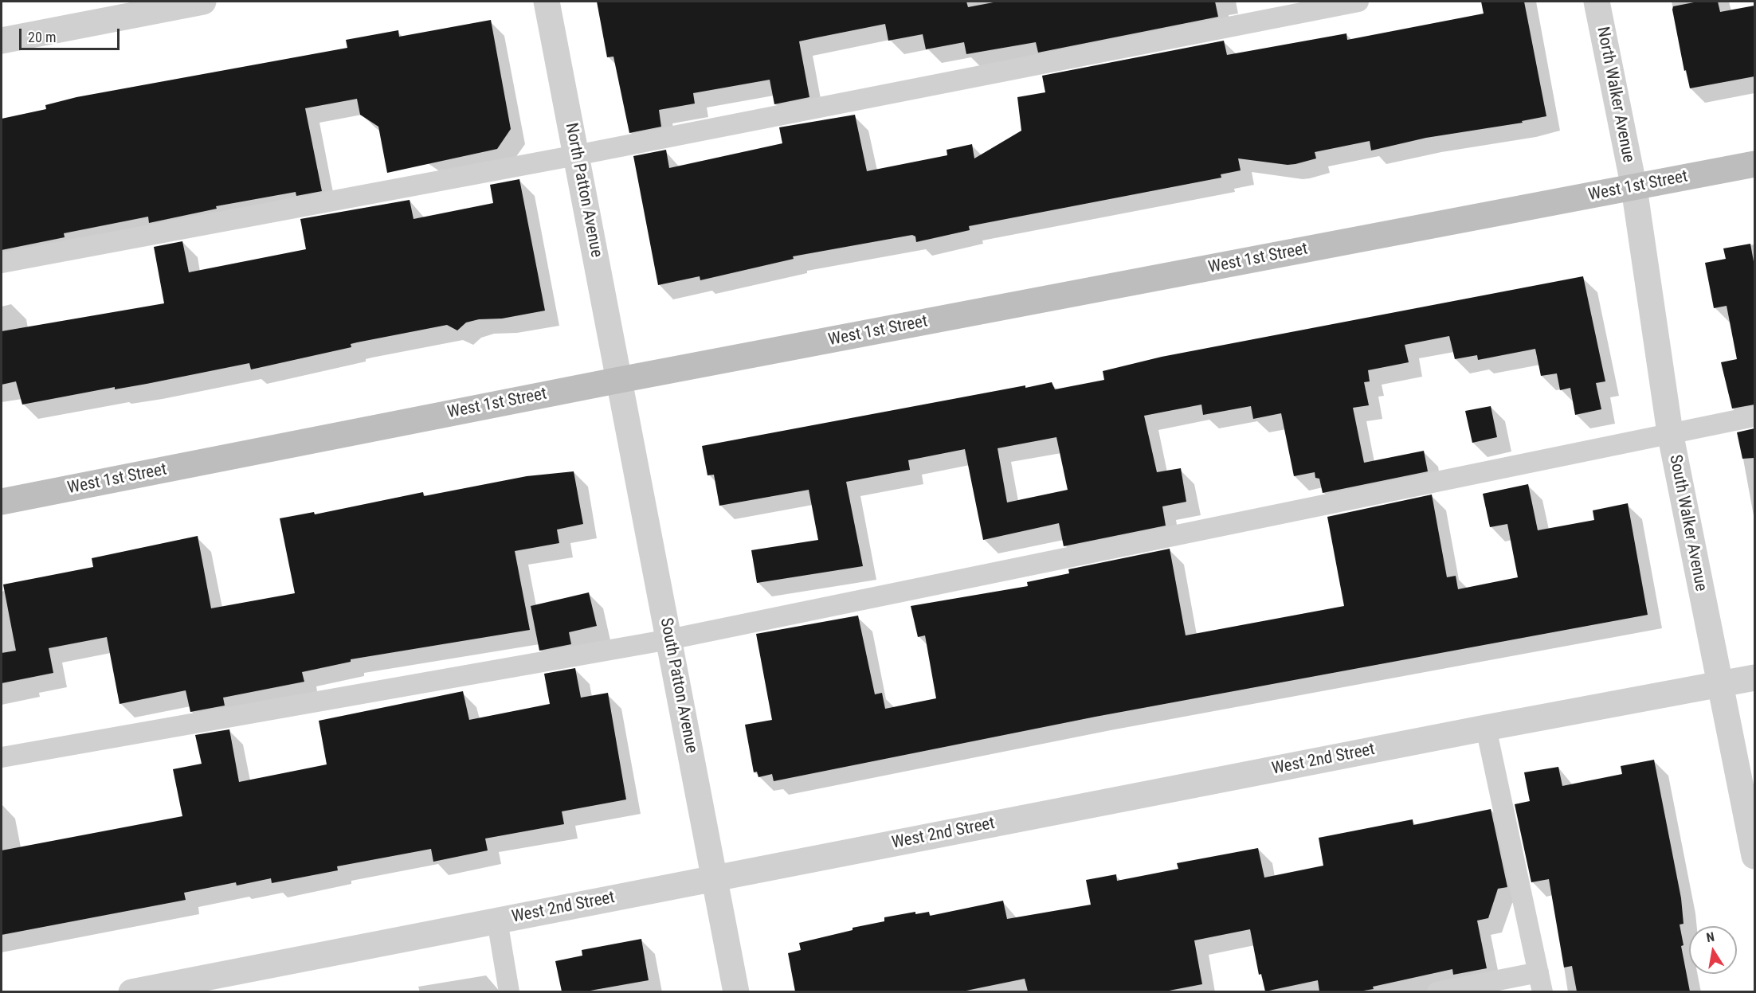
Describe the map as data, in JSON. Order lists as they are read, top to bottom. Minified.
{"streets":{"street":["North Walker Avenue","West 1st Street","North Patton Avenue","South Walker Avenue","South Patton Avenue","West 2nd Street"]},"crossings":[["North Walker Avenue","West 1st Street"],["North Walker Avenue","South Walker Avenue"],["West 1st Street","North Patton Avenue"],["West 1st Street","South Walker Avenue"],["West 1st Street","South Patton Avenue"],["North Patton Avenue","South Patton Avenue"],["South Walker Avenue","West 2nd Street"],["South Patton Avenue","West 2nd Street"]],"scale_bar":"20 m","north":"top"}
